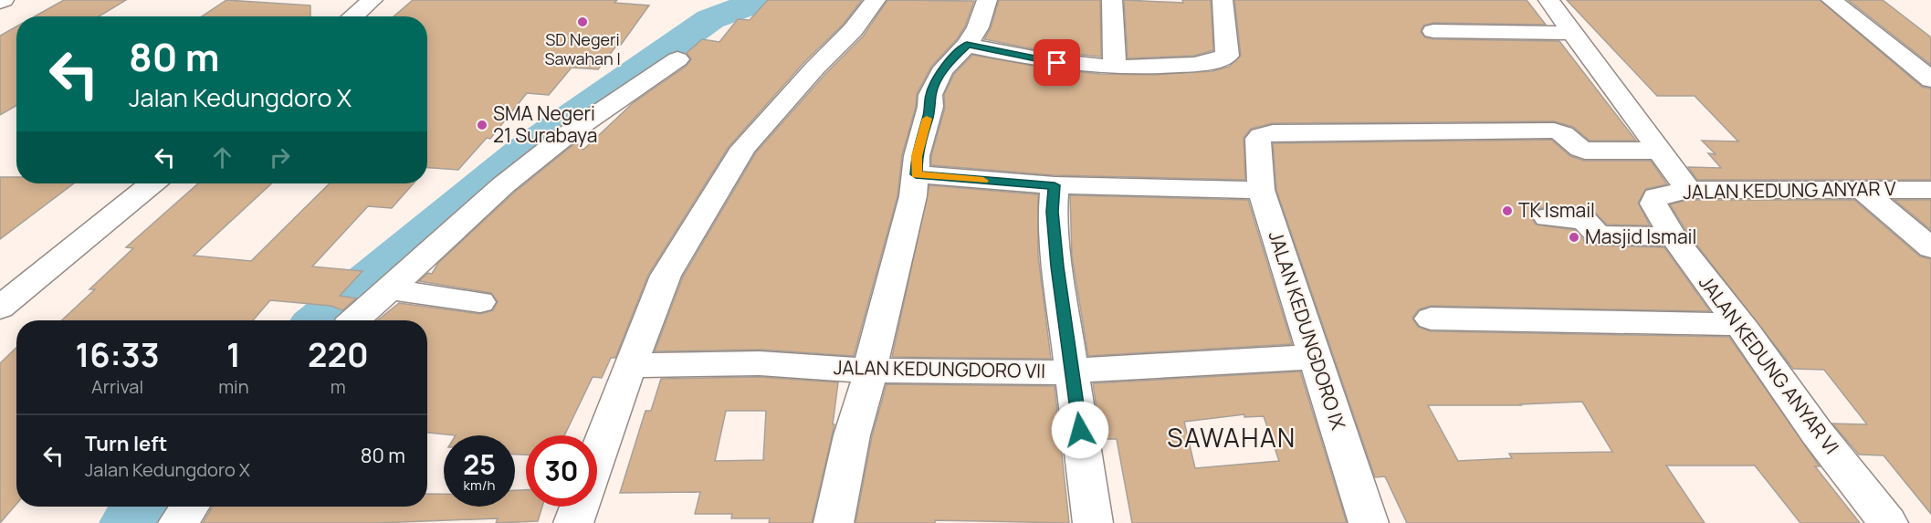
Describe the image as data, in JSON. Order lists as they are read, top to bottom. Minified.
{"streets":{"street":["JALAN KEDUNG ANYAR V","JALAN KEDUNGDORO IX","JALAN KEDUNG ANYAR VI","JALAN KEDUNGDORO VII"]},"crossings":[["JALAN KEDUNG ANYAR V","JALAN KEDUNG ANYAR VI"],["JALAN KEDUNGDORO IX","JALAN KEDUNGDORO VII"]],"districts":["SAWAHAN"],"places":["SD Negeri Sawahan I","SMA Negeri 21 Surabaya","TK Ismail","Masjid Ismail"],"page":{"turn":["80 m","Jalan Kedungdoro X"],"eta":["16:33","Arrival","1","min","220","m"],"list":[{"name":"Turn left","note":"Jalan Kedungdoro X","value":"80 m"}],"speed":"25 km/h","limit":"30"}}
